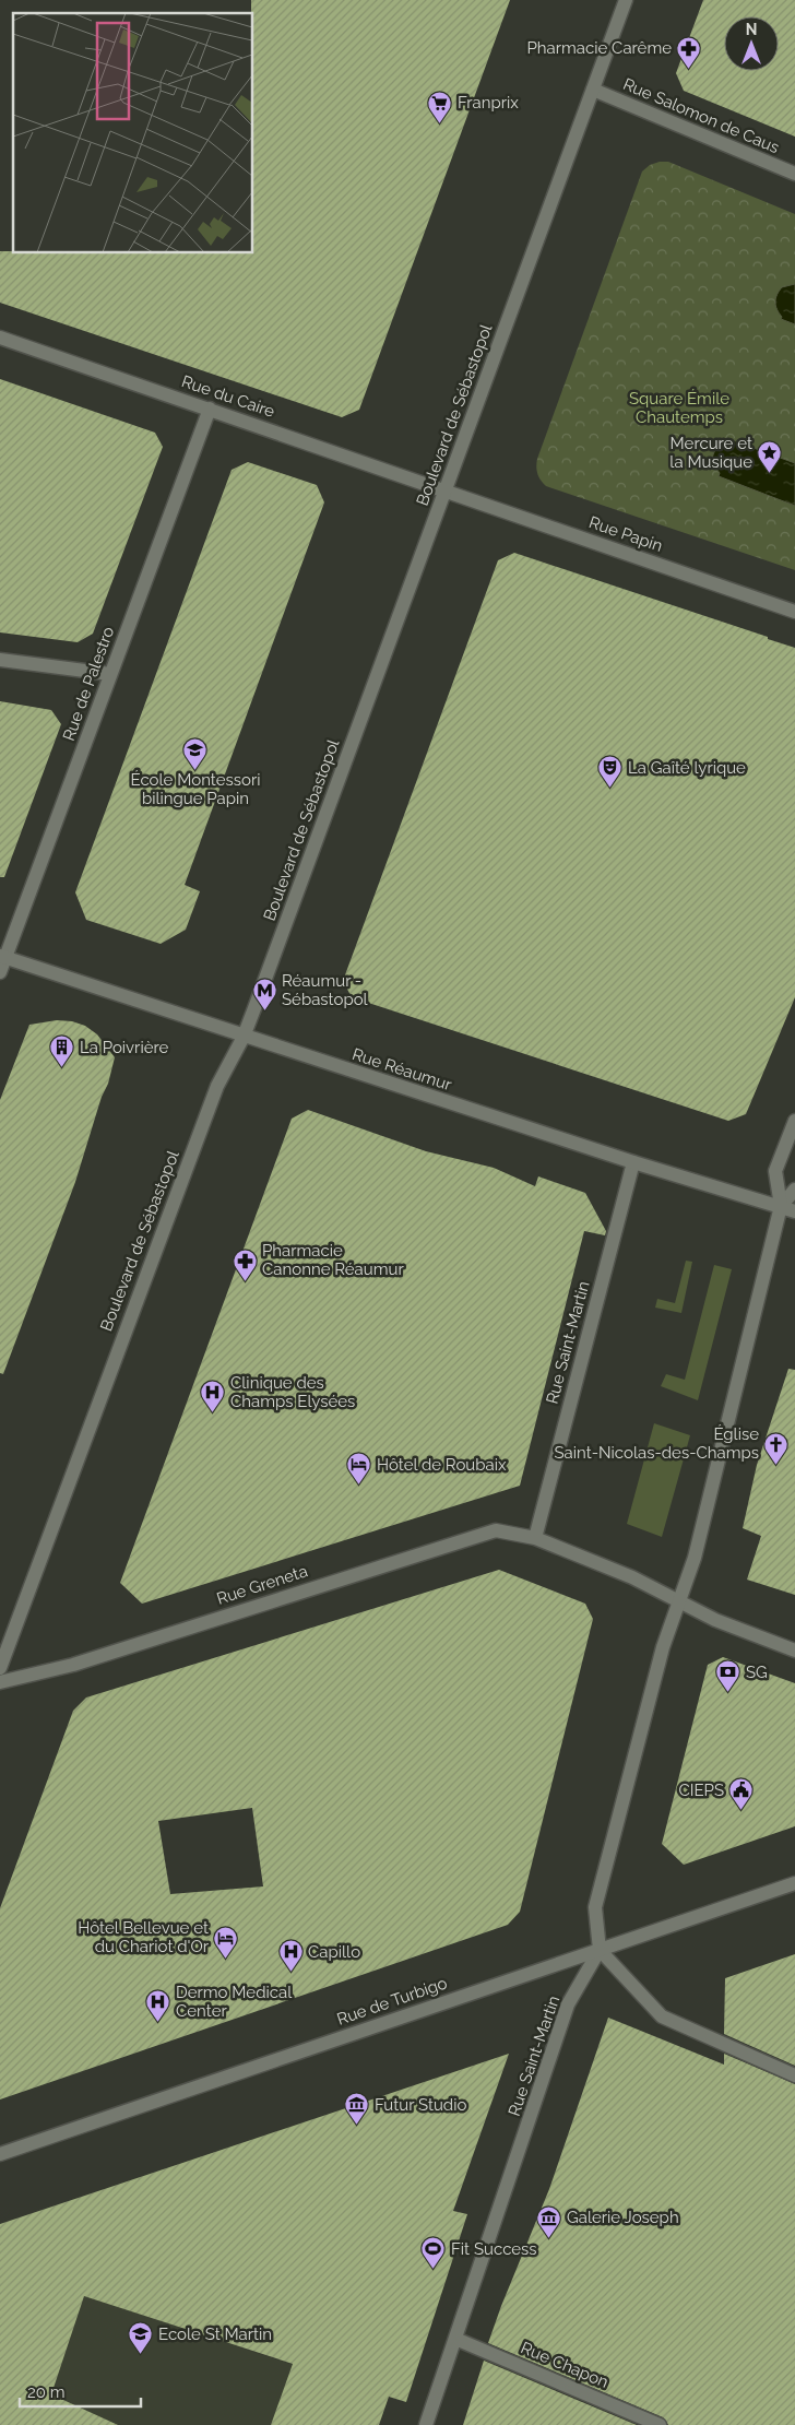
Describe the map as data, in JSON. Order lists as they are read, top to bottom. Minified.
{"streets":{"street":["Rue Salomon de Caus","Rue du Caire","Boulevard de Sébastopol","Rue Papin","Rue de Palestro","Rue Réaumur","Rue Saint-Martin","Rue Greneta","Rue de Turbigo","Rue Chapon"]},"crossings":[["Rue Salomon de Caus","Boulevard de Sébastopol"],["Rue du Caire","Boulevard de Sébastopol"],["Rue du Caire","Rue Papin"],["Rue du Caire","Rue de Palestro"],["Boulevard de Sébastopol","Rue Papin"],["Boulevard de Sébastopol","Rue Réaumur"],["Rue de Palestro","Rue Réaumur"],["Rue Réaumur","Rue Saint-Martin"],["Rue Saint-Martin","Rue Greneta"],["Rue Saint-Martin","Rue de Turbigo"],["Rue Saint-Martin","Rue Chapon"]],"parks":["Square Émile Chautemps"],"places":{"pharmacy":["Pharmacie Carême","Pharmacie Canonne Réaumur"],"supermarket":["Franprix"],"place":["Mercure et la Musique"],"school or university":["École Montessori bilingue Papin","Ecole St Martin"],"theatre":["La Gaîté lyrique"],"metro station":["Réaumur - Sébastopol"],"building":["La Poivrière"],"hospital":["Clinique des Champs Elysées","Capillo","Dermo Medical Center"],"church":["Église Saint-Nicolas-des-Champs"],"hotel":["Hôtel de Roubaix","Hôtel Bellevue et du Chariot d'Or"],"bank":["SG"],"public building":["CIEPS"],"museum":["Futur Studio","Galerie Joseph"],"sports":["Fit Success"]},"scale_bar":"20 m","north":"top"}
